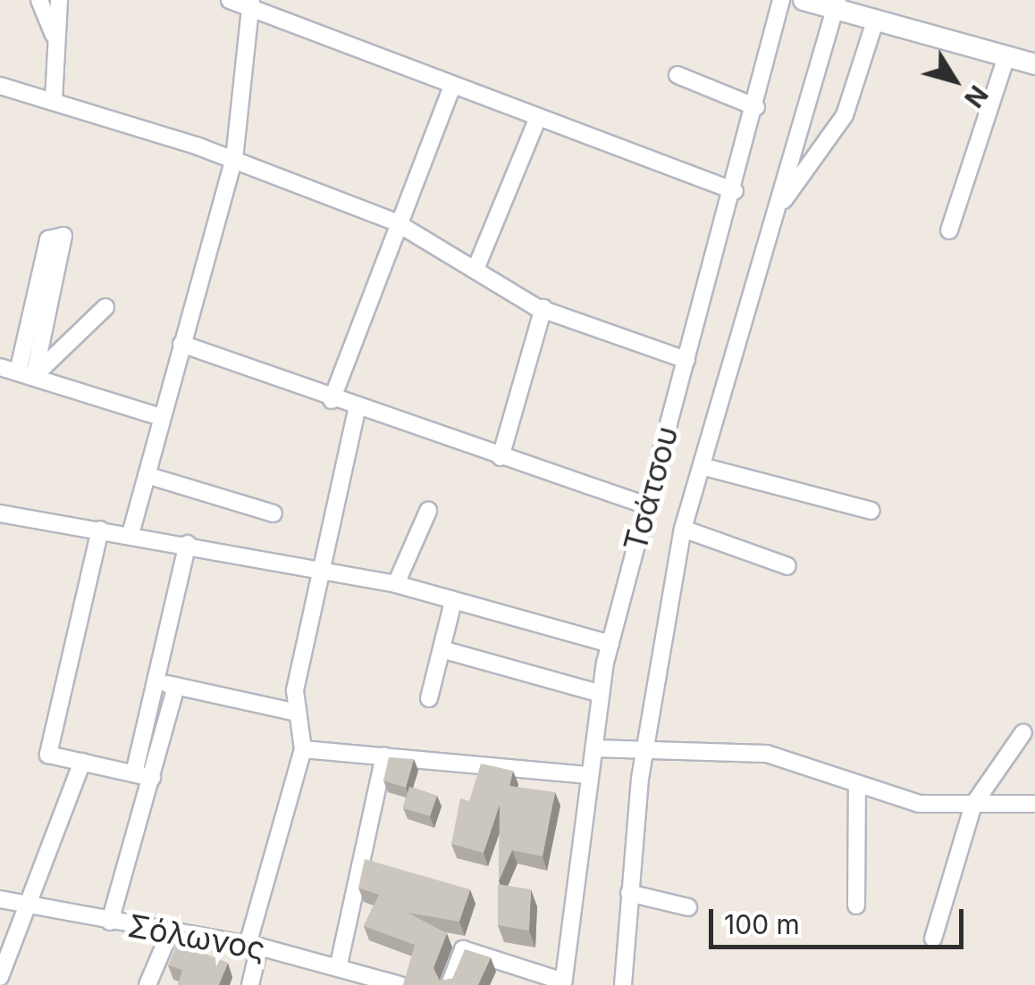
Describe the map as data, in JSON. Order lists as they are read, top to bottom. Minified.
{"streets":{"street":["Τσάτσου","Σόλωνος"]},"scale_bar":"100 m","north":"bottom right"}
